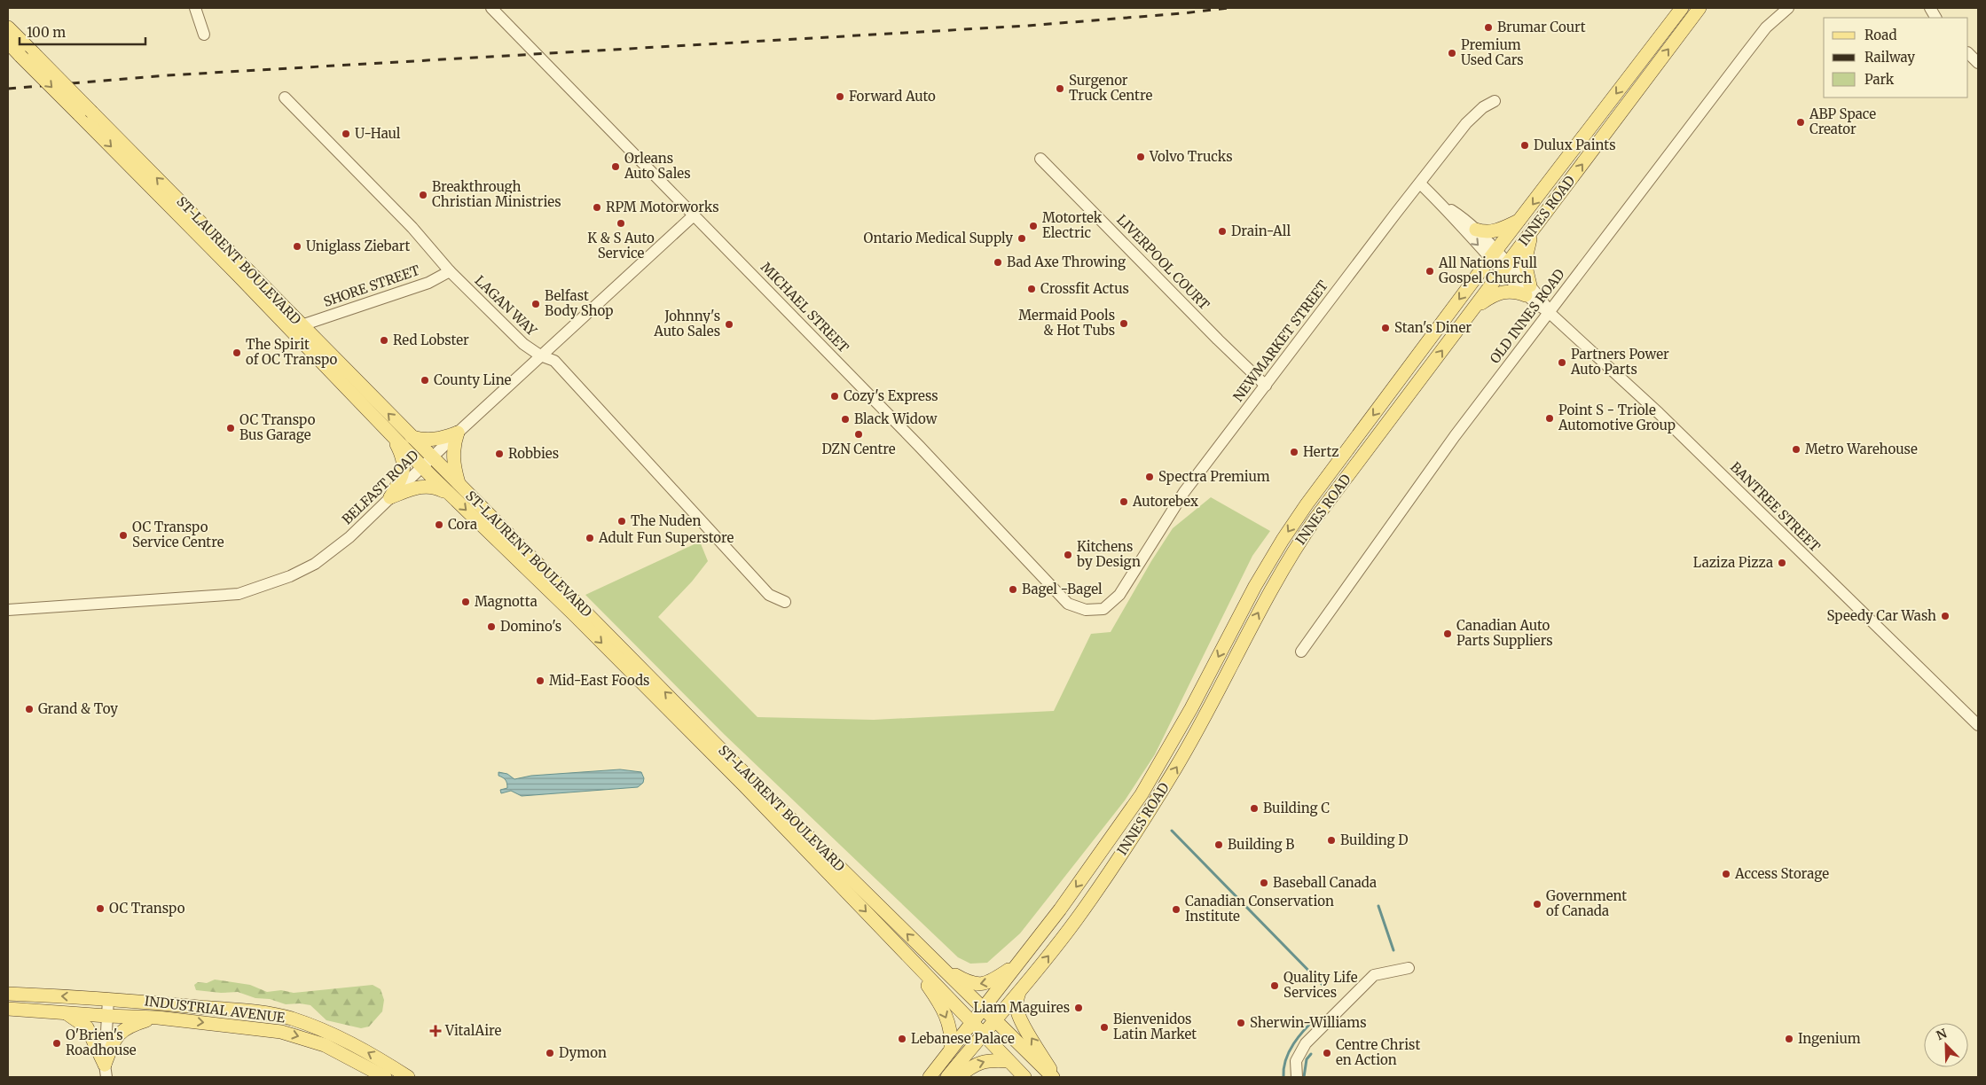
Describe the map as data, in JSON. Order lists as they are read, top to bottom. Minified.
{"streets":{"main road":["INNES ROAD","ST-LAURENT BOULEVARD","INDUSTRIAL AVENUE"],"street":["LIVERPOOL COURT","SHORE STREET","LAGAN WAY","MICHAEL STREET","OLD INNES ROAD","NEWMARKET STREET","BELFAST ROAD","BANTREE STREET"]},"crossings":[["INNES ROAD","ST-LAURENT BOULEVARD"],["INNES ROAD","BANTREE STREET"],["ST-LAURENT BOULEVARD","SHORE STREET"],["ST-LAURENT BOULEVARD","BELFAST ROAD"],["LIVERPOOL COURT","NEWMARKET STREET"],["SHORE STREET","LAGAN WAY"],["LAGAN WAY","BELFAST ROAD"],["MICHAEL STREET","NEWMARKET STREET"],["MICHAEL STREET","BELFAST ROAD"],["OLD INNES ROAD","BANTREE STREET"],["NEWMARKET STREET","BANTREE STREET"]],"places":{"other":["Brumar Court","Premium Used Cars","Surgenor Truck Centre","Forward Auto","ABP Space Creator","U-Haul","Dulux Paints","Volvo Trucks","Orleans Auto Sales","Breakthrough Christian Ministries","RPM Motorworks","K & S Auto Service","Motortek Electric","Drain-All","Ontario Medical Supply","Uniglass Ziebart","Bad Axe Throwing","All Nations Full Gospel Church","Crossfit Actus","Belfast Body Shop","Mermaid Pools & Hot Tubs","Johnny's Auto Sales","Stan's Diner","Red Lobster","The Spirit of OC Transpo","Partners Power Auto Parts","County Line","Cozy's Express","Point S - Triole Automotive Group","Black Widow","OC Transpo Bus Garage","DZN Centre","Metro Warehouse","Hertz","Robbies","Spectra Premium","Autorebex","The Nuden","Cora","OC Transpo Service Centre","Adult Fun Superstore","Kitchens by Design","Laziza Pizza","Bagel -Bagel","Magnotta","Speedy Car Wash","Domino's","Canadian Auto Parts Suppliers","Mid-East Foods","Grand & Toy","Building C","Building D","Building B","Access Storage","Baseball Canada","Government of Canada","OC Transpo","Canadian Conservation Institute","Quality Life Services","Liam Maguires","Sherwin-Williams","Bienvenidos Latin Market","Lebanese Palace","Ingenium","O'Brien's Roadhouse","Dymon","Centre Christ en Action"],"health":["VitalAire"]},"legend":["Road","Railway","Park"],"scale_bar":"100 m","north":"top left"}
